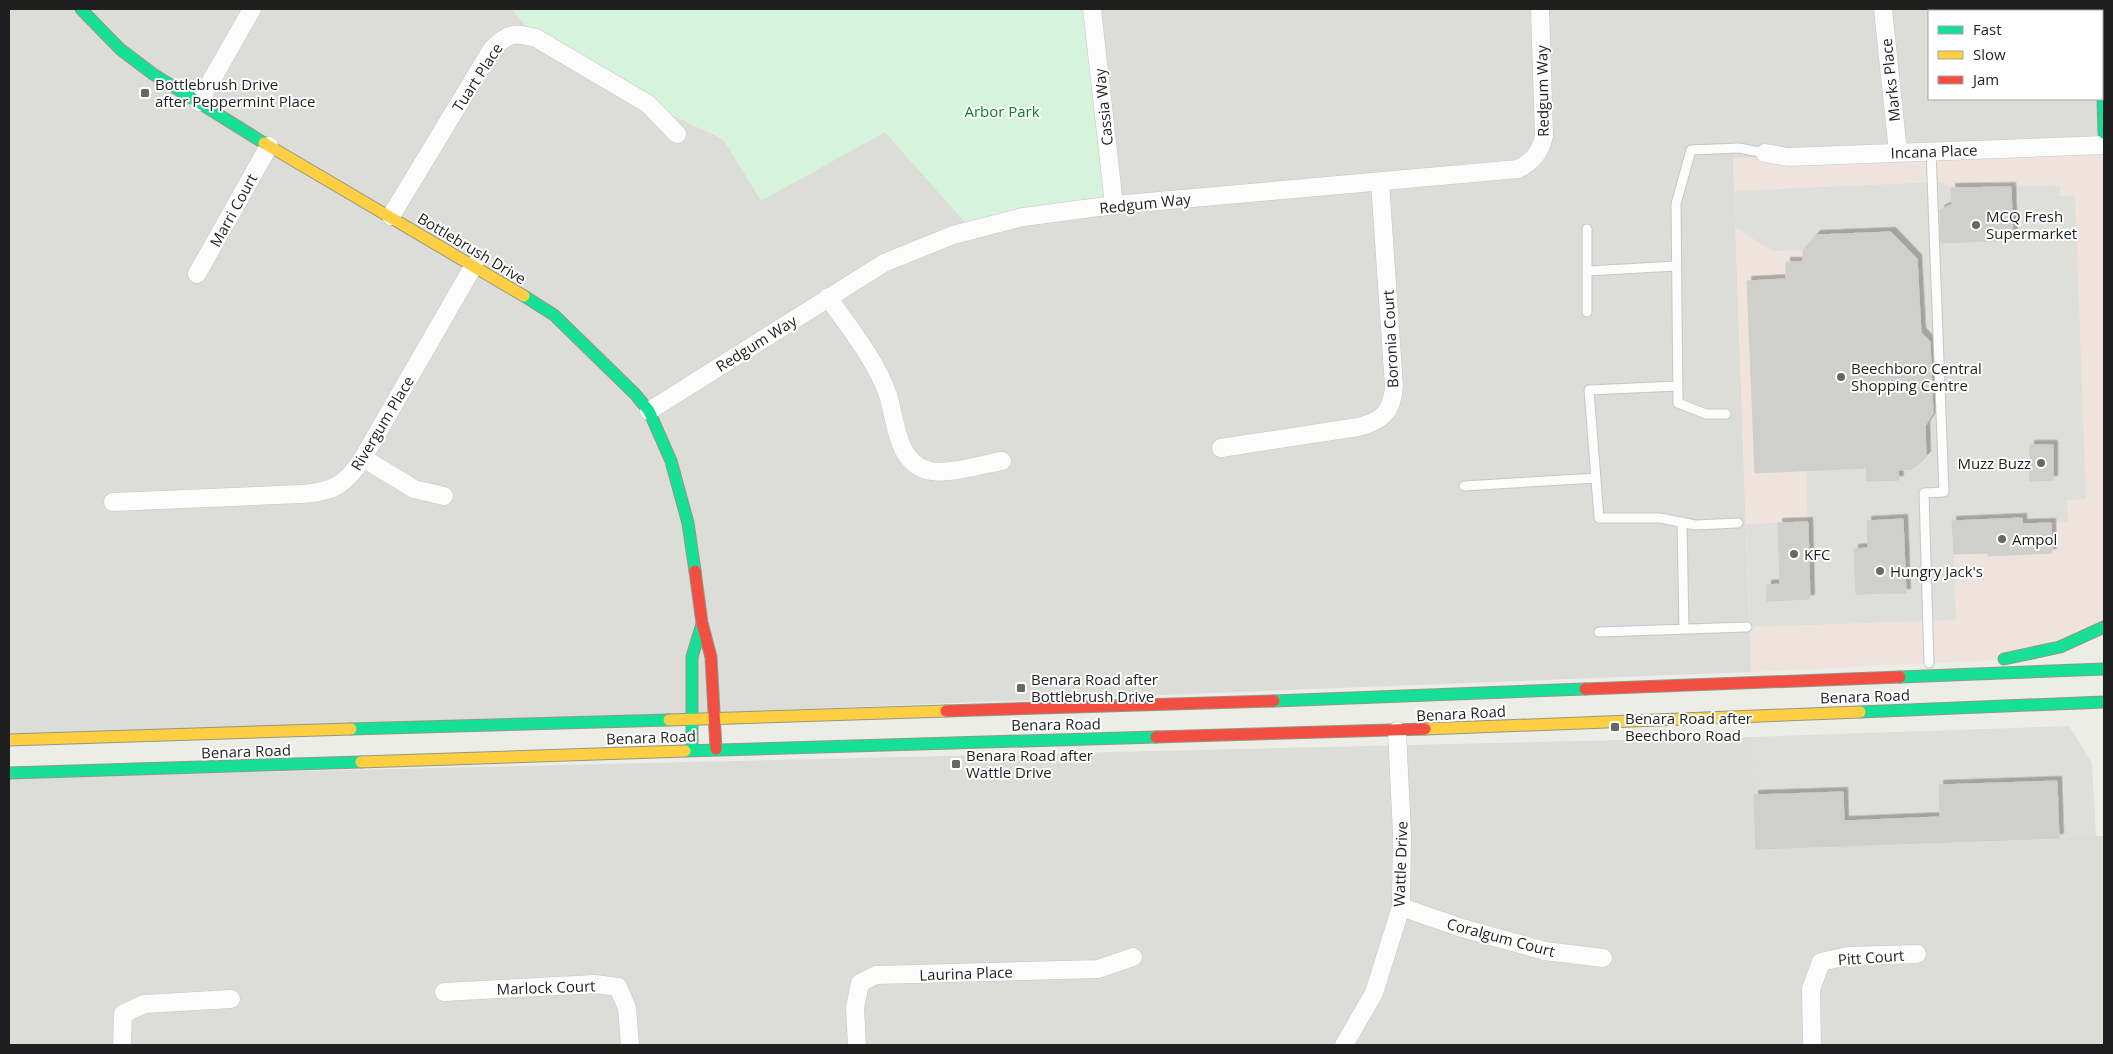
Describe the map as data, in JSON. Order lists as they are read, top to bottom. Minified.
{"streets":{"main road":["Bottlebrush Drive","Benara Road"],"street":["Tuart Place","Marks Place","Redgum Way","Cassia Way","Incana Place","Marri Court","Boronia Court","Rivergum Place","Wattle Drive","Coralgum Court","Pitt Court","Laurina Place","Marlock Court"]},"crossings":[["Tuart Place","Bottlebrush Drive"],["Marks Place","Incana Place"],["Redgum Way","Cassia Way"],["Redgum Way","Bottlebrush Drive"],["Redgum Way","Boronia Court"],["Marri Court","Bottlebrush Drive"],["Bottlebrush Drive","Rivergum Place"],["Bottlebrush Drive","Benara Road"],["Benara Road","Wattle Drive"],["Wattle Drive","Coralgum Court"]],"parks":["Arbor Park"],"places":{"transit":["Bottlebrush Drive after Peppermint Place","Benara Road after Bottlebrush Drive","Benara Road after Beechboro Road","Benara Road after Wattle Drive"],"other":["MCQ Fresh Supermarket","Beechboro Central Shopping Centre","Muzz Buzz","Ampol","KFC","Hungry Jack's"]},"legend":["Fast","Slow","Jam"]}
